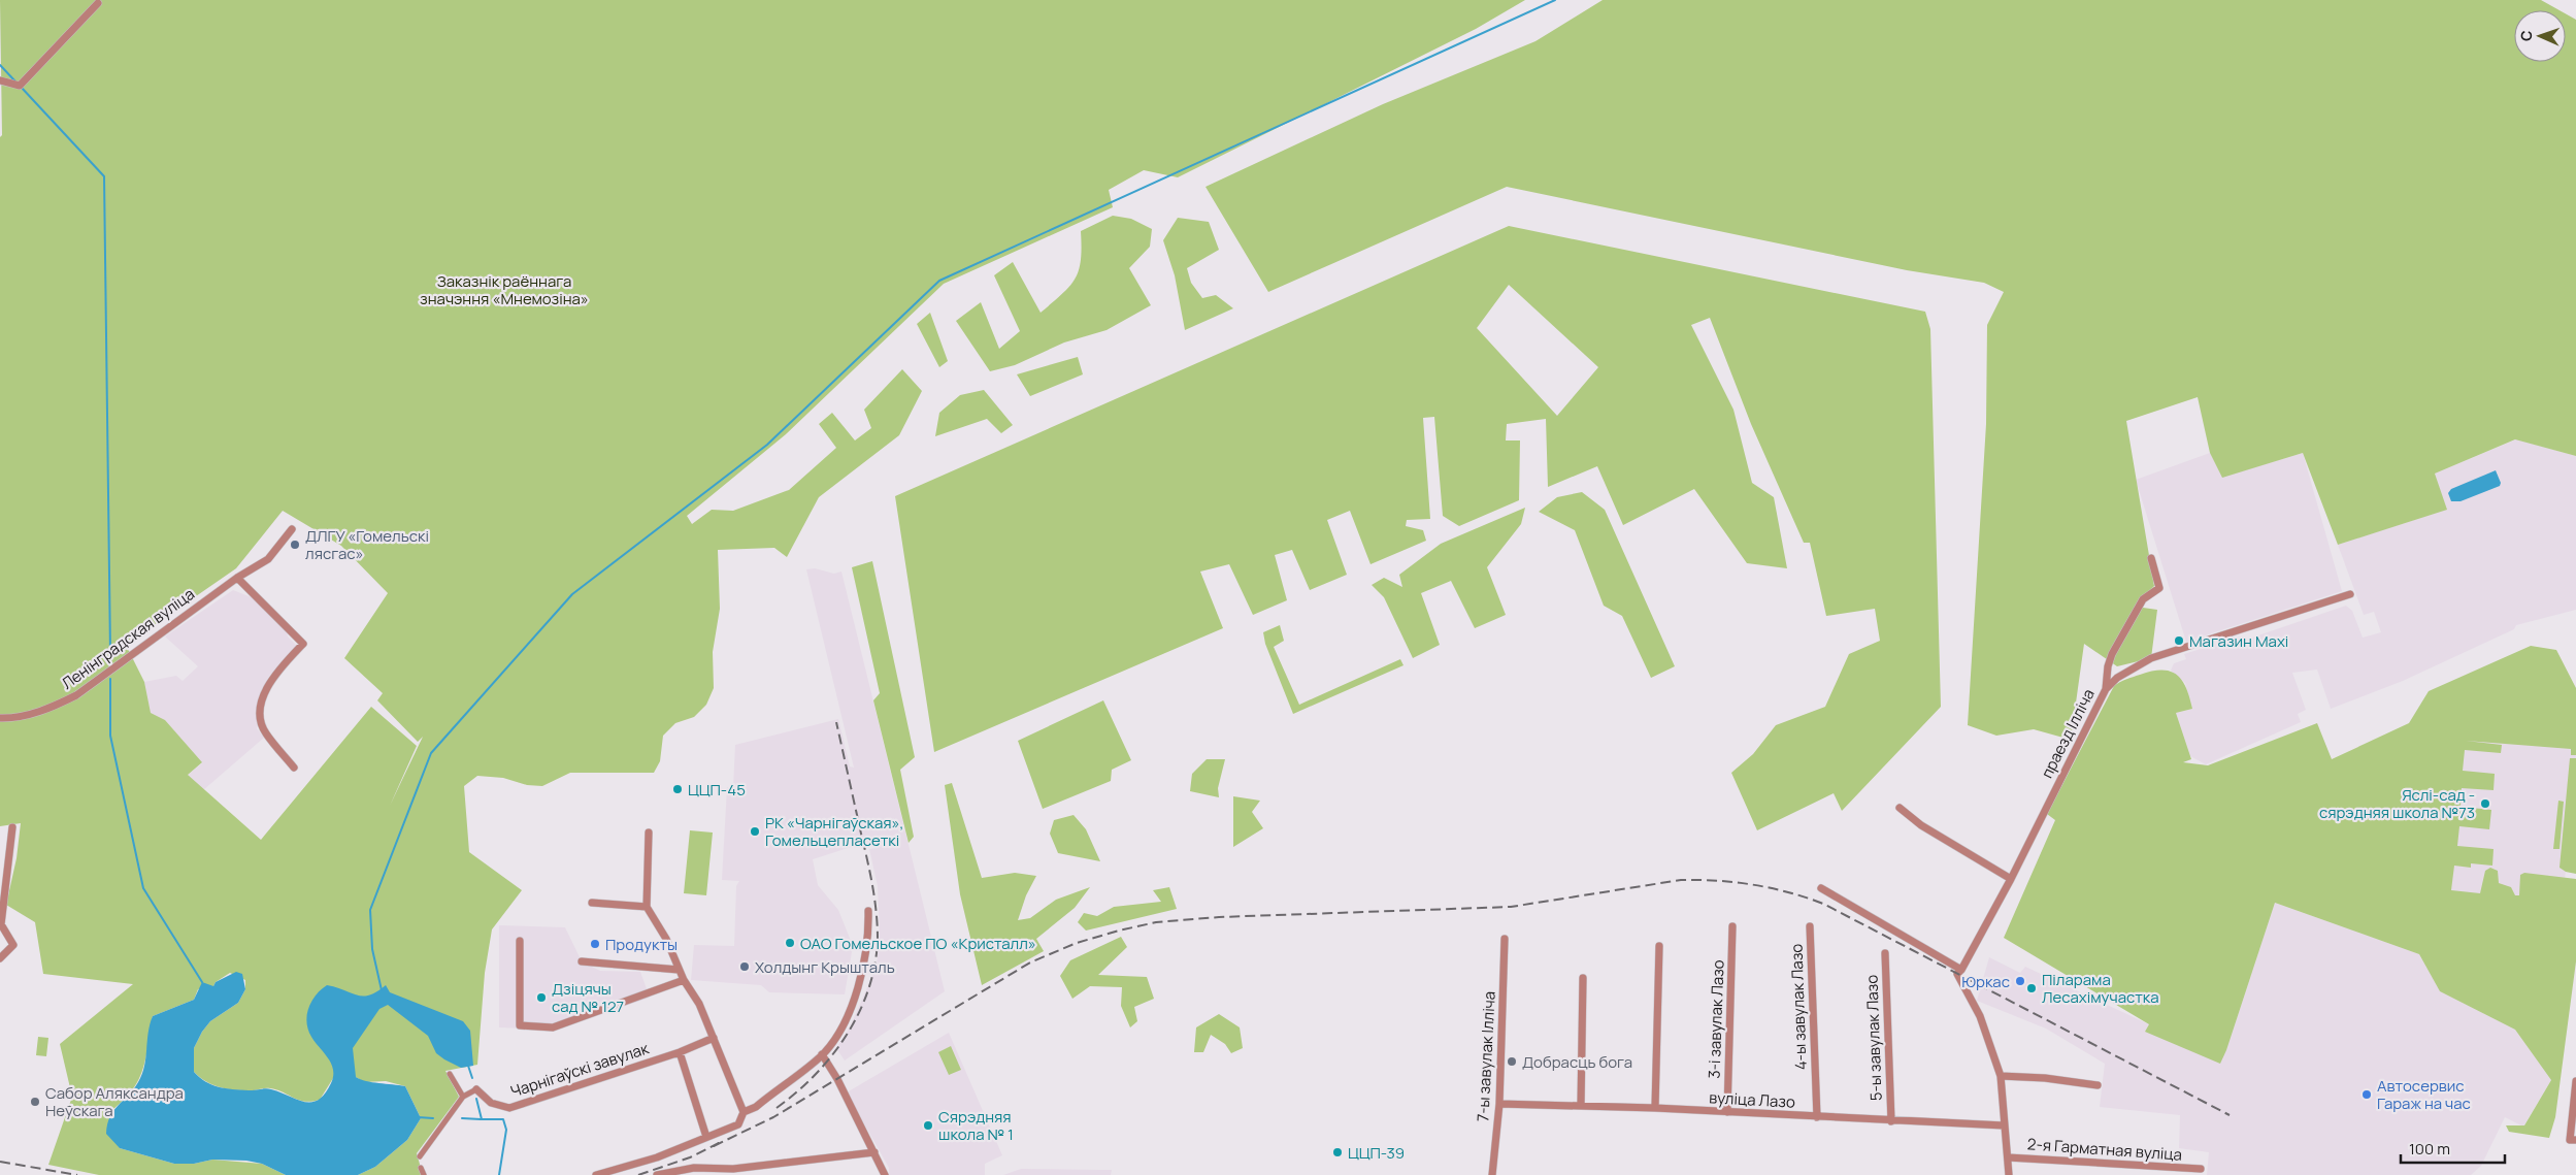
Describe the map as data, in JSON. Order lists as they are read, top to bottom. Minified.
{"streets":{"street":["Ленінградская вуліца","праезд Ілліча","4-ы завулак Лазо","3-і завулак Лазо","5-ы завулак Лазо","7-ы завулак Ілліча","Чарнігаўскі завулак","вуліца Лазо","2-я Гарматная вуліца"]},"crossings":[["4-ы завулак Лазо","вуліца Лазо"],["3-і завулак Лазо","вуліца Лазо"],["5-ы завулак Лазо","вуліца Лазо"],["7-ы завулак Ілліча","вуліца Лазо"]],"parks":["Заказнік раённага значэння «Мнемозіна»"],"places":["ДЛГУ «Гомельскі лясгас»","Магазин Maxi","ЦЦП-45","Яслі-сад - сярэдняя школа №73","РК «Чарнігаўская», Гомельцепласеткі","ОАО Гомельское ПО «Кристалл»","Продукты","Холдынг Крышталь","Юркас","Піларама Лесахімучастка","Дзіцячы сад № 127","Добрасць бога","Автосервис Гараж на час","Сабор Аляксандра Неўскага","Сярэдняя школа № 1","ЦЦП-39"],"scale_bar":"100 m","north":"left"}
